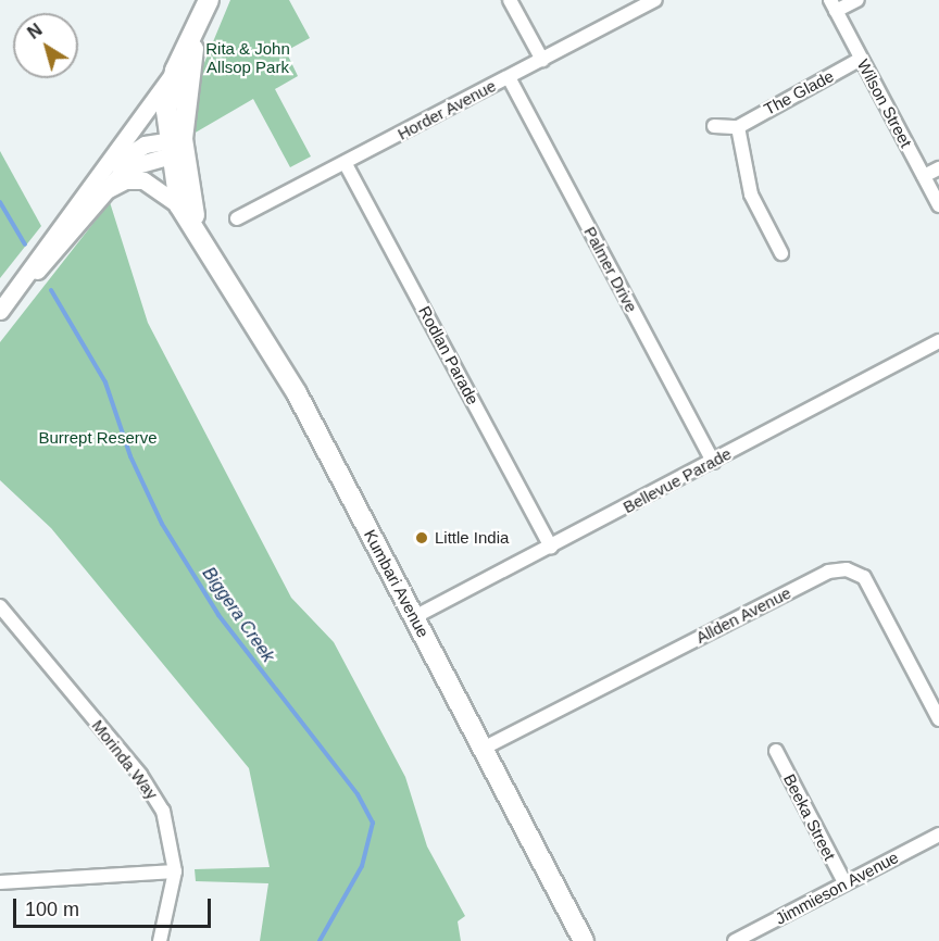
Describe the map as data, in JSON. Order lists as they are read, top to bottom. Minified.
{"streets":{"main road":["Kumbari Avenue"],"street":["The Glade","Wilson Street","Horder Avenue","Palmer Drive","Rodlan Parade","Bellevue Parade","Allden Avenue","Morinda Way","Beeka Street","Jimmieson Avenue"]},"crossings":[["The Glade","Wilson Street"],["Horder Avenue","Palmer Drive"],["Horder Avenue","Rodlan Parade"],["Palmer Drive","Bellevue Parade"],["Rodlan Parade","Bellevue Parade"],["Bellevue Parade","Kumbari Avenue"],["Kumbari Avenue","Allden Avenue"],["Beeka Street","Jimmieson Avenue"]],"water":["Biggera Creek"],"parks":["Rita & John Allsop Park","Burrept Reserve"],"places":["Little India"],"scale_bar":"100 m","north":"top left"}
